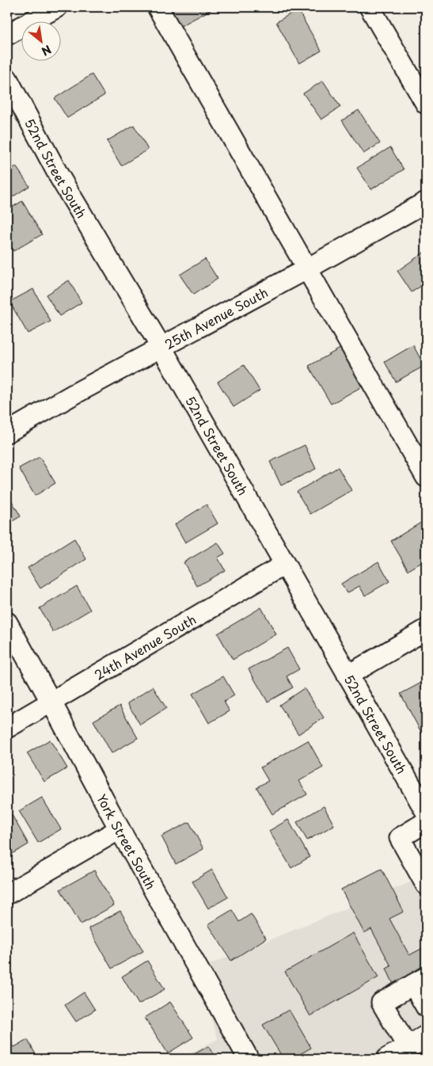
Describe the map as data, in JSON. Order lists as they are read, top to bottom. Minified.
{"streets":{"street":["52nd Street South","25th Avenue South","24th Avenue South","York Street South"]},"crossings":[["52nd Street South","25th Avenue South"],["52nd Street South","24th Avenue South"],["24th Avenue South","York Street South"]],"north":"bottom right"}
